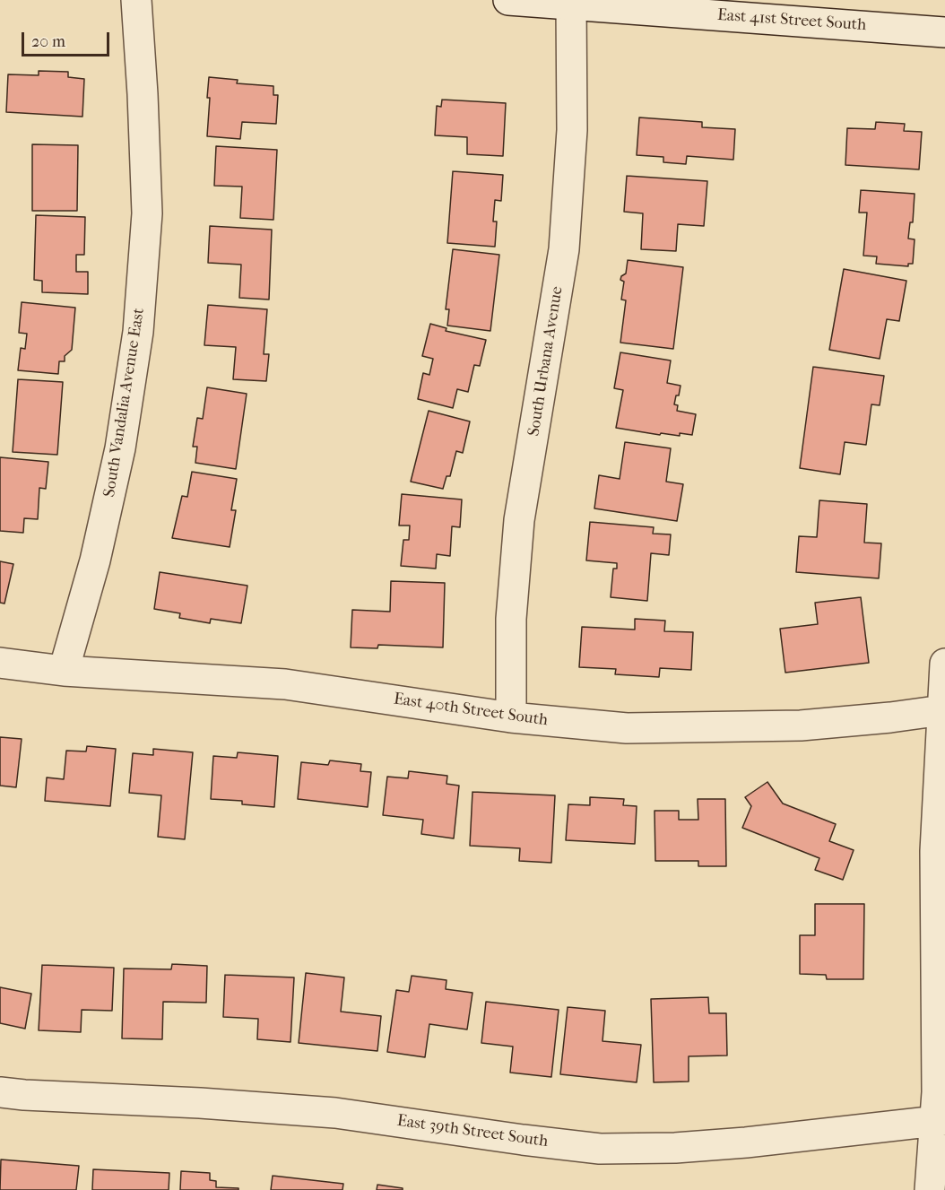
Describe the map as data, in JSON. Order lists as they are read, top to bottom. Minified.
{"streets":{"street":["East 41st Street South","South Urbana Avenue","South Vandalia Avenue East","East 40th Street South","East 39th Street South"]},"crossings":[["East 41st Street South","South Urbana Avenue"],["South Urbana Avenue","East 40th Street South"],["South Vandalia Avenue East","East 40th Street South"]],"scale_bar":"20 m"}
